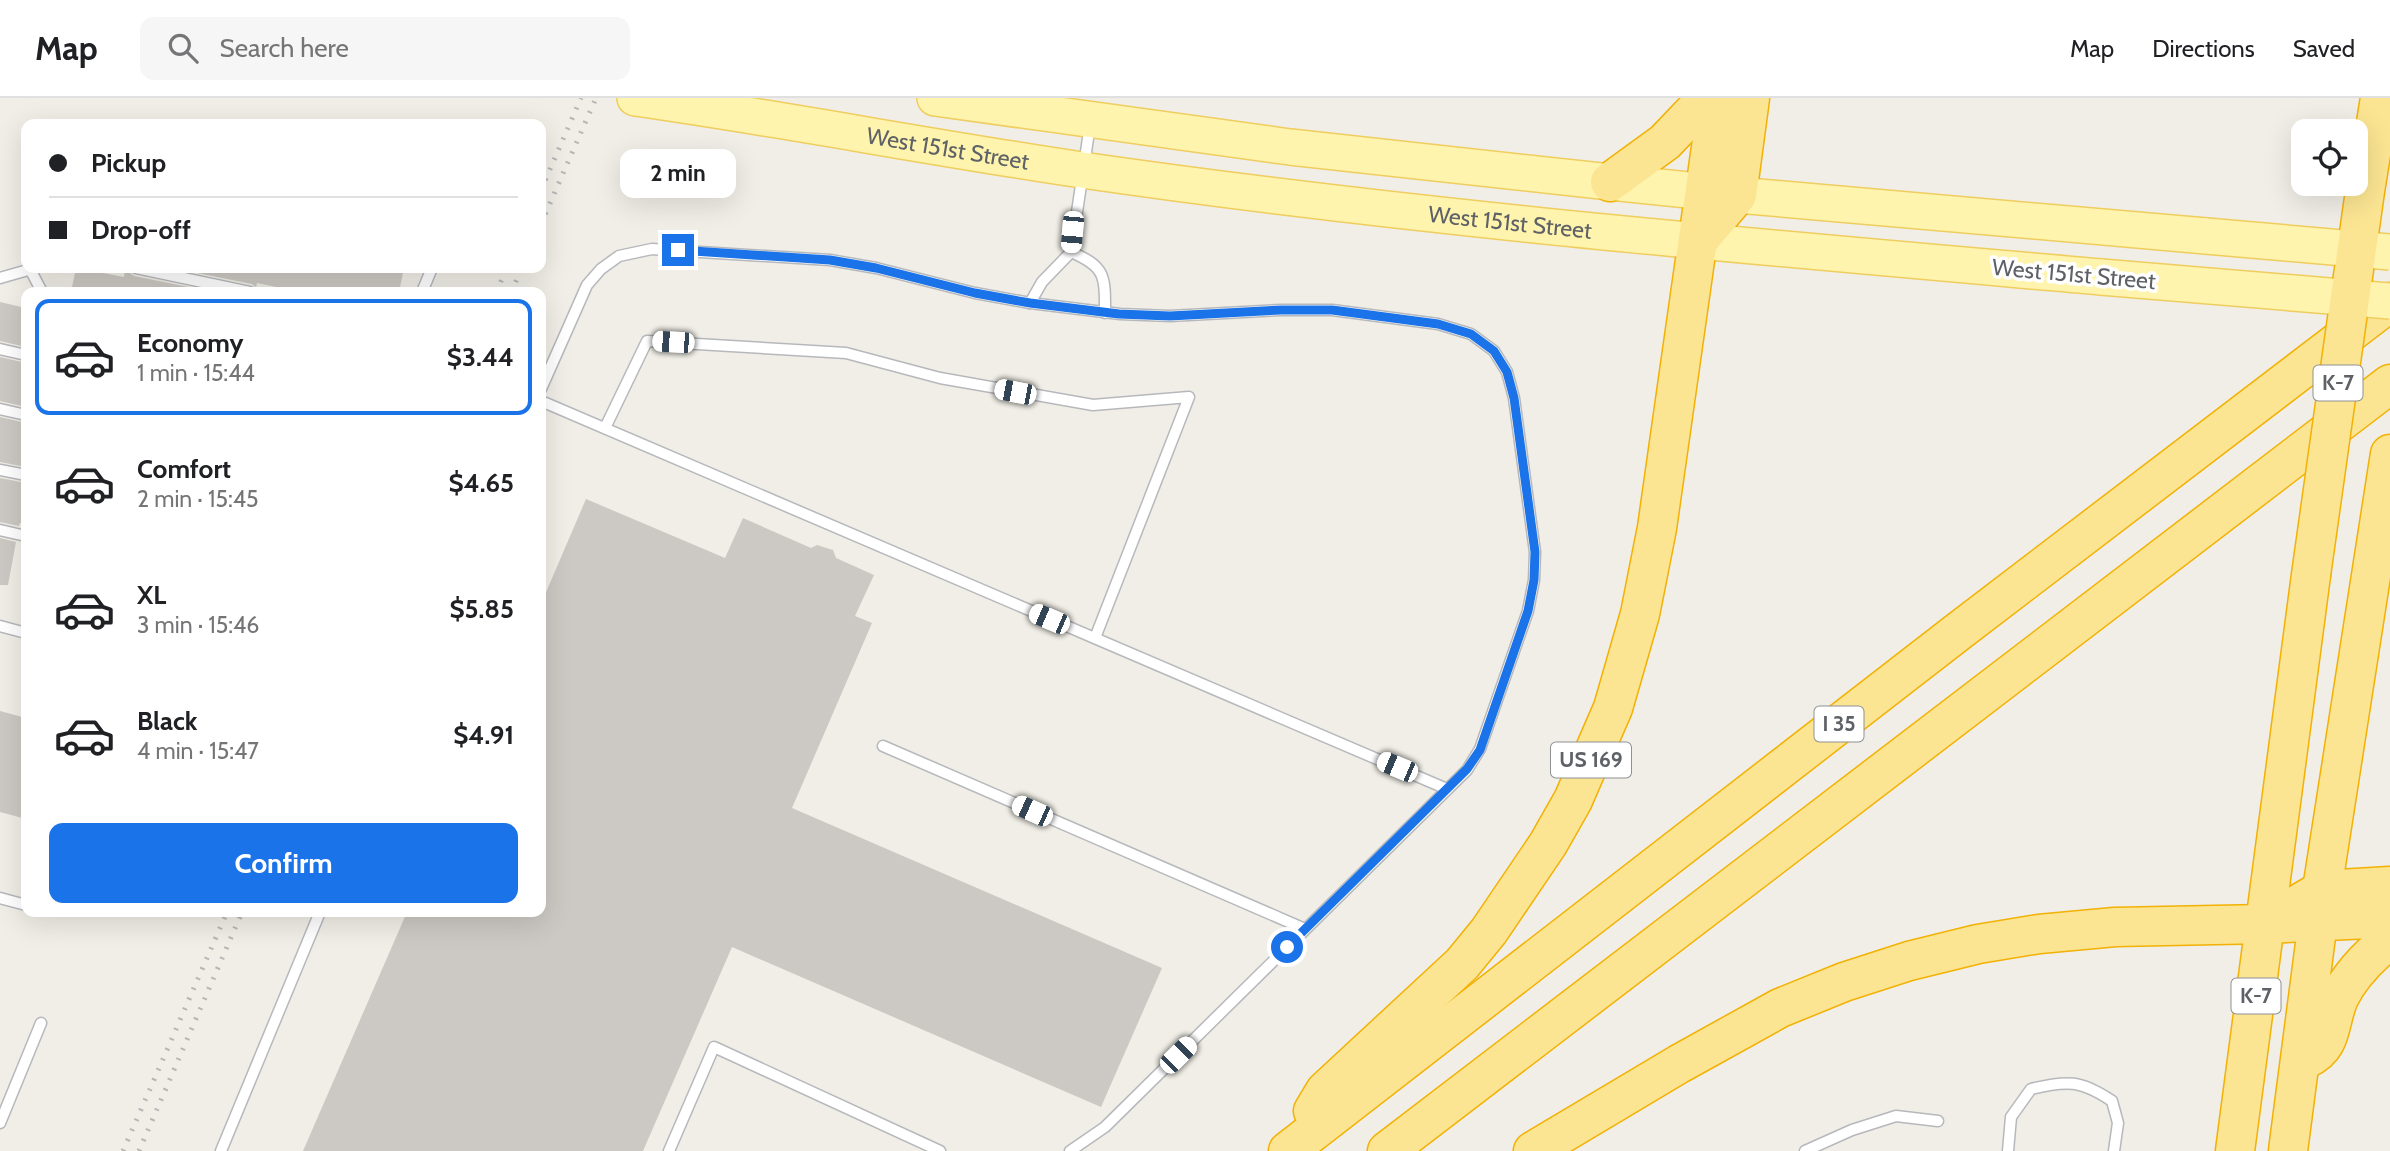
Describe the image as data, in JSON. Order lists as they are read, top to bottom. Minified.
{"streets":{"highway":["K-7","I 35","US 169"],"main road":["West 151st Street"]},"crossings":[["West 151st Street","I 35"],["West 151st Street","US 169"],["I 35","US 169"]],"page":{"header":"Map","search":"Search here","nav":["Map","Directions","Saved"],"banner":["Pickup","Drop-off"],"bubble":"2 min","list":[{"name":"Economy","note":"1 min · 15:44","value":"$3.44"},{"name":"Comfort","note":"2 min · 15:45","value":"$4.65"},{"name":"XL","note":"3 min · 15:46","value":"$5.85"},{"name":"Black","note":"4 min · 15:47","value":"$4.91"}],"buttons":"Confirm"}}
